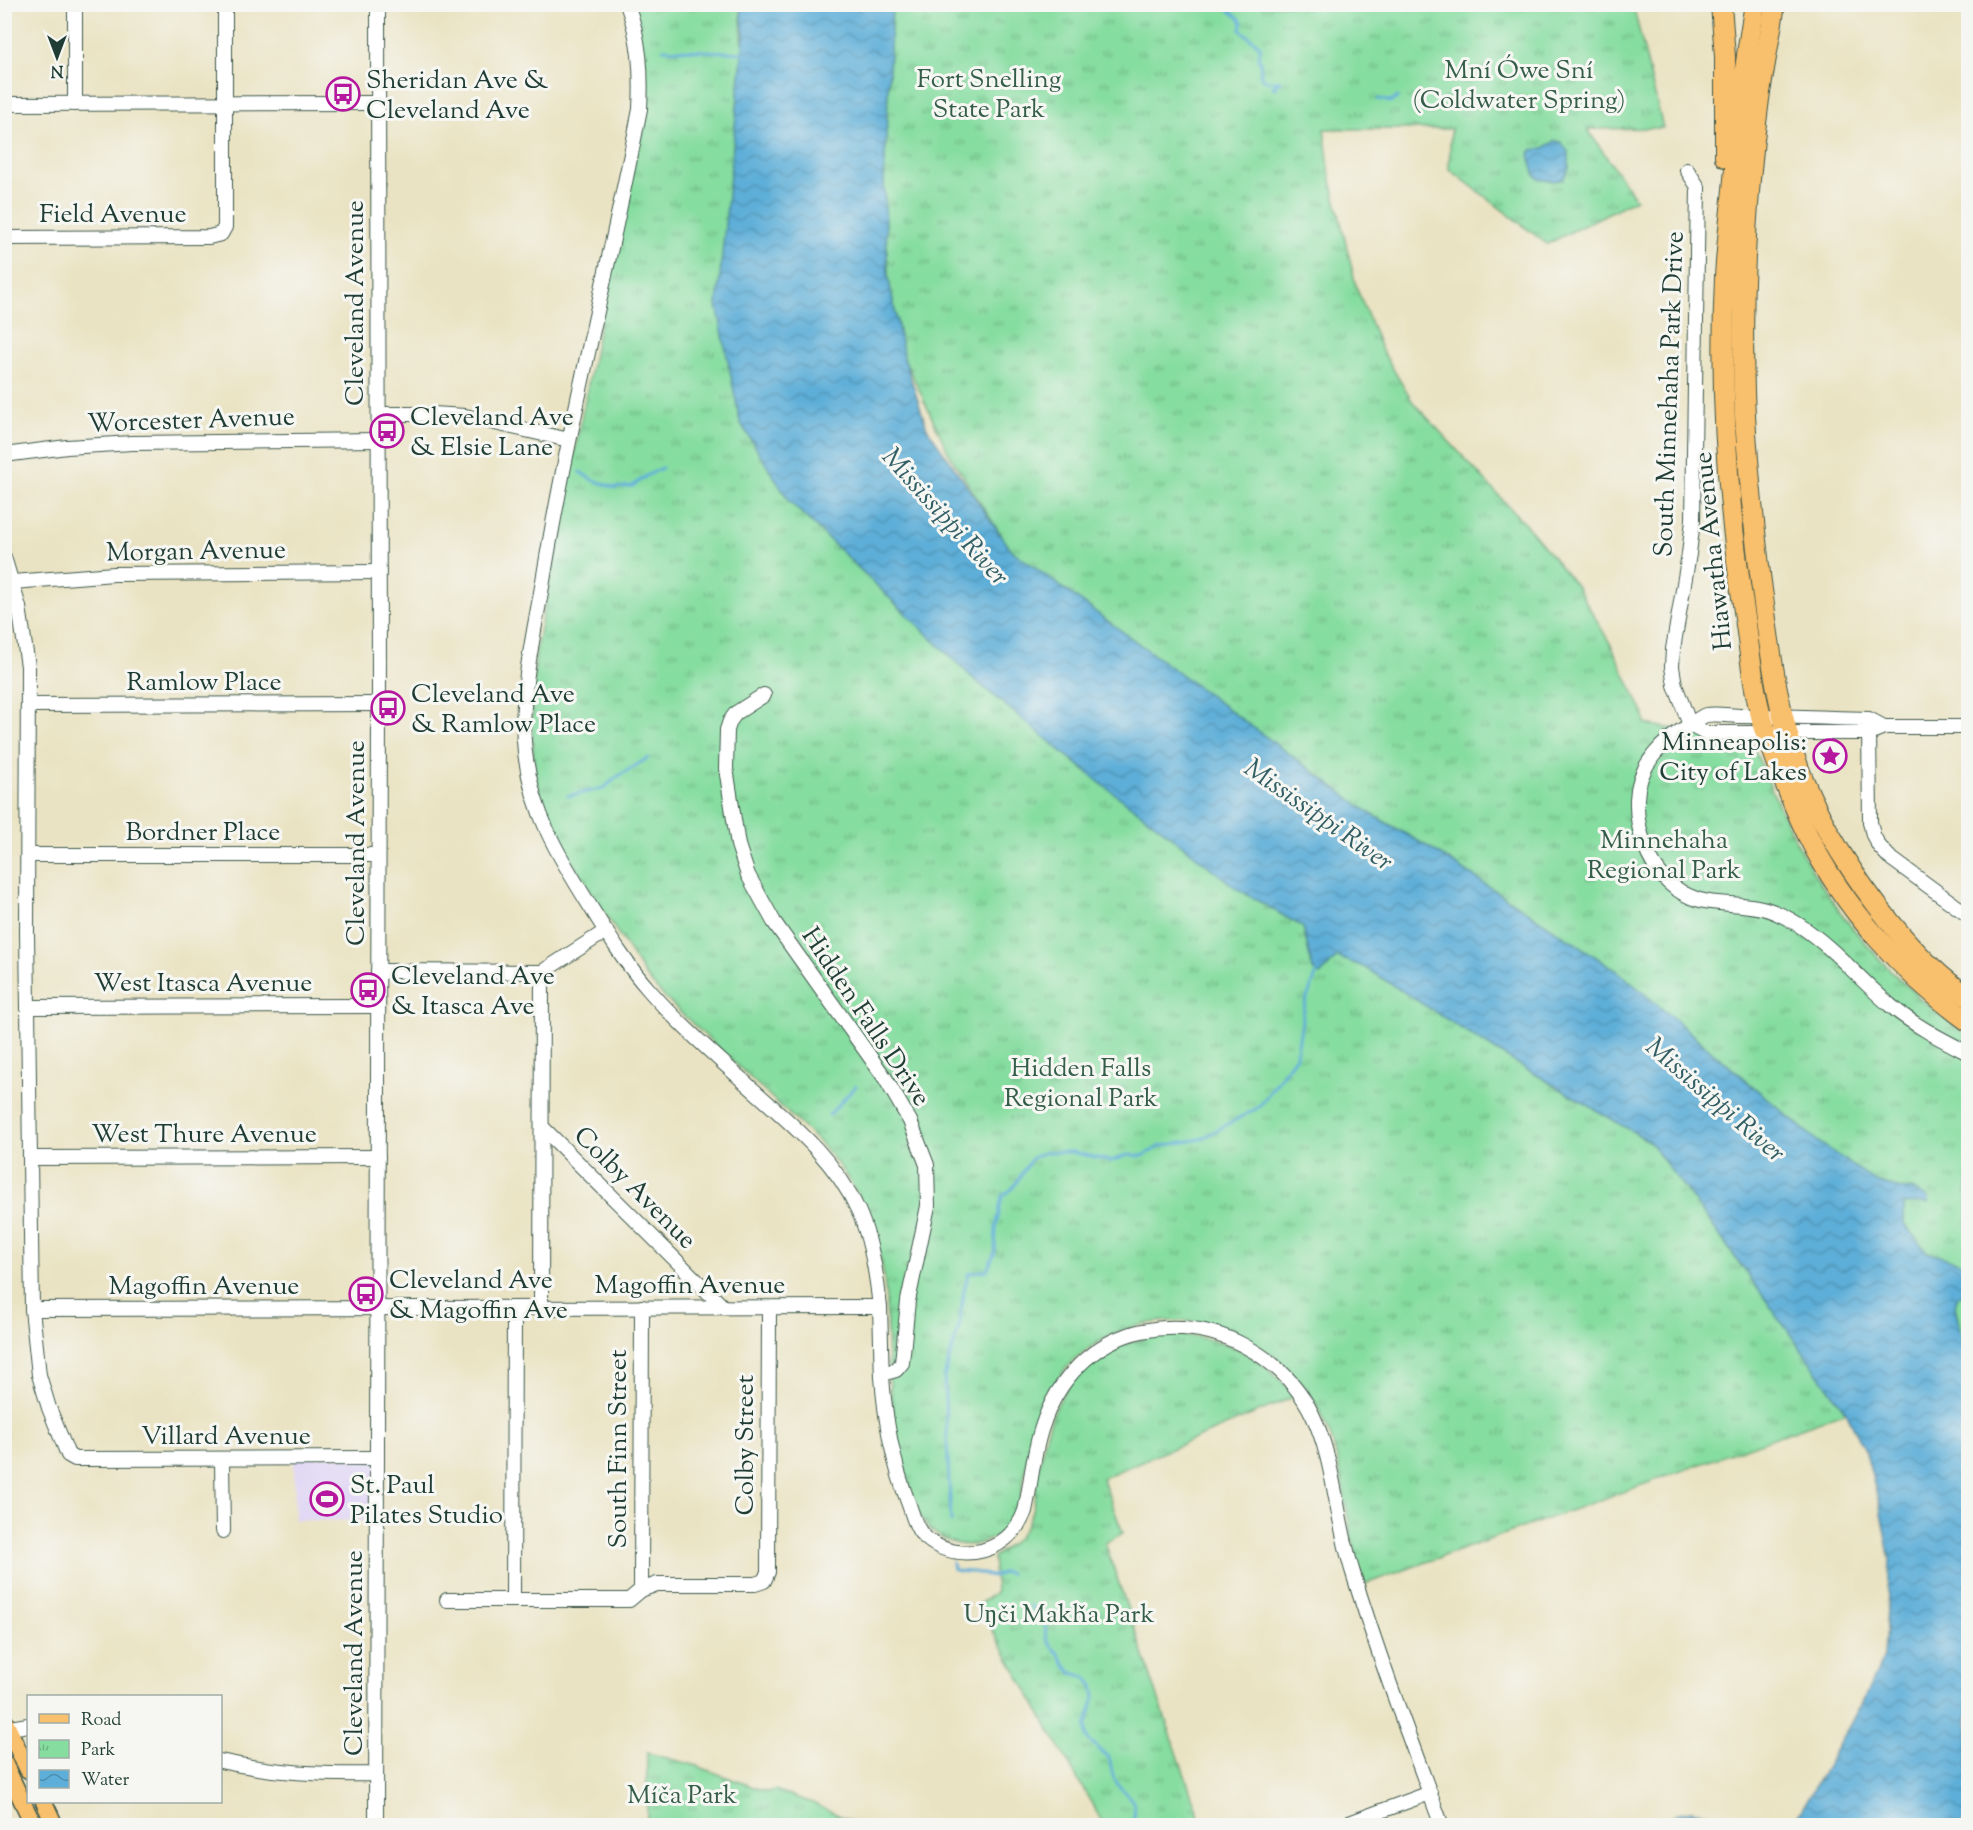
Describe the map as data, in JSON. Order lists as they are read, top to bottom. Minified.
{"streets":{"highway":["Hiawatha Avenue"],"street":["Field Avenue","Cleveland Avenue","South Minnehaha Park Drive","Worcester Avenue","Morgan Avenue","Ramlow Place","Bordner Place","West Itasca Avenue","Hidden Falls Drive","West Thure Avenue","Colby Avenue","Magoffin Avenue","Villard Avenue","Colby Street","South Finn Street"]},"crossings":[["Cleveland Avenue","Worcester Avenue"],["Cleveland Avenue","Morgan Avenue"],["Cleveland Avenue","Ramlow Place"],["Cleveland Avenue","Bordner Place"],["Cleveland Avenue","West Itasca Avenue"],["Cleveland Avenue","West Thure Avenue"],["Cleveland Avenue","Magoffin Avenue"],["Cleveland Avenue","Villard Avenue"],["Colby Avenue","Magoffin Avenue"],["Magoffin Avenue","Villard Avenue"],["Magoffin Avenue","Colby Street"],["Magoffin Avenue","South Finn Street"],["Colby Street","South Finn Street"]],"water":["Mississippi River"],"parks":["Mní Ówe Sní (Coldwater Spring)","Fort Snelling State Park","Minnehaha Regional Park","Hidden Falls Regional Park","Uŋči Makȟa Park","Míča Park"],"places":{"bus stop":["Sheridan Ave & Cleveland Ave","Cleveland Ave & Elsie Lane","Cleveland Ave & Ramlow Place","Cleveland Ave & Itasca Ave","Cleveland Ave & Magoffin Ave"],"place":["Minneapolis: City of Lakes"],"sports":["St. Paul Pilates Studio"]},"legend":["Road","Park","Water"],"north":"bottom"}
